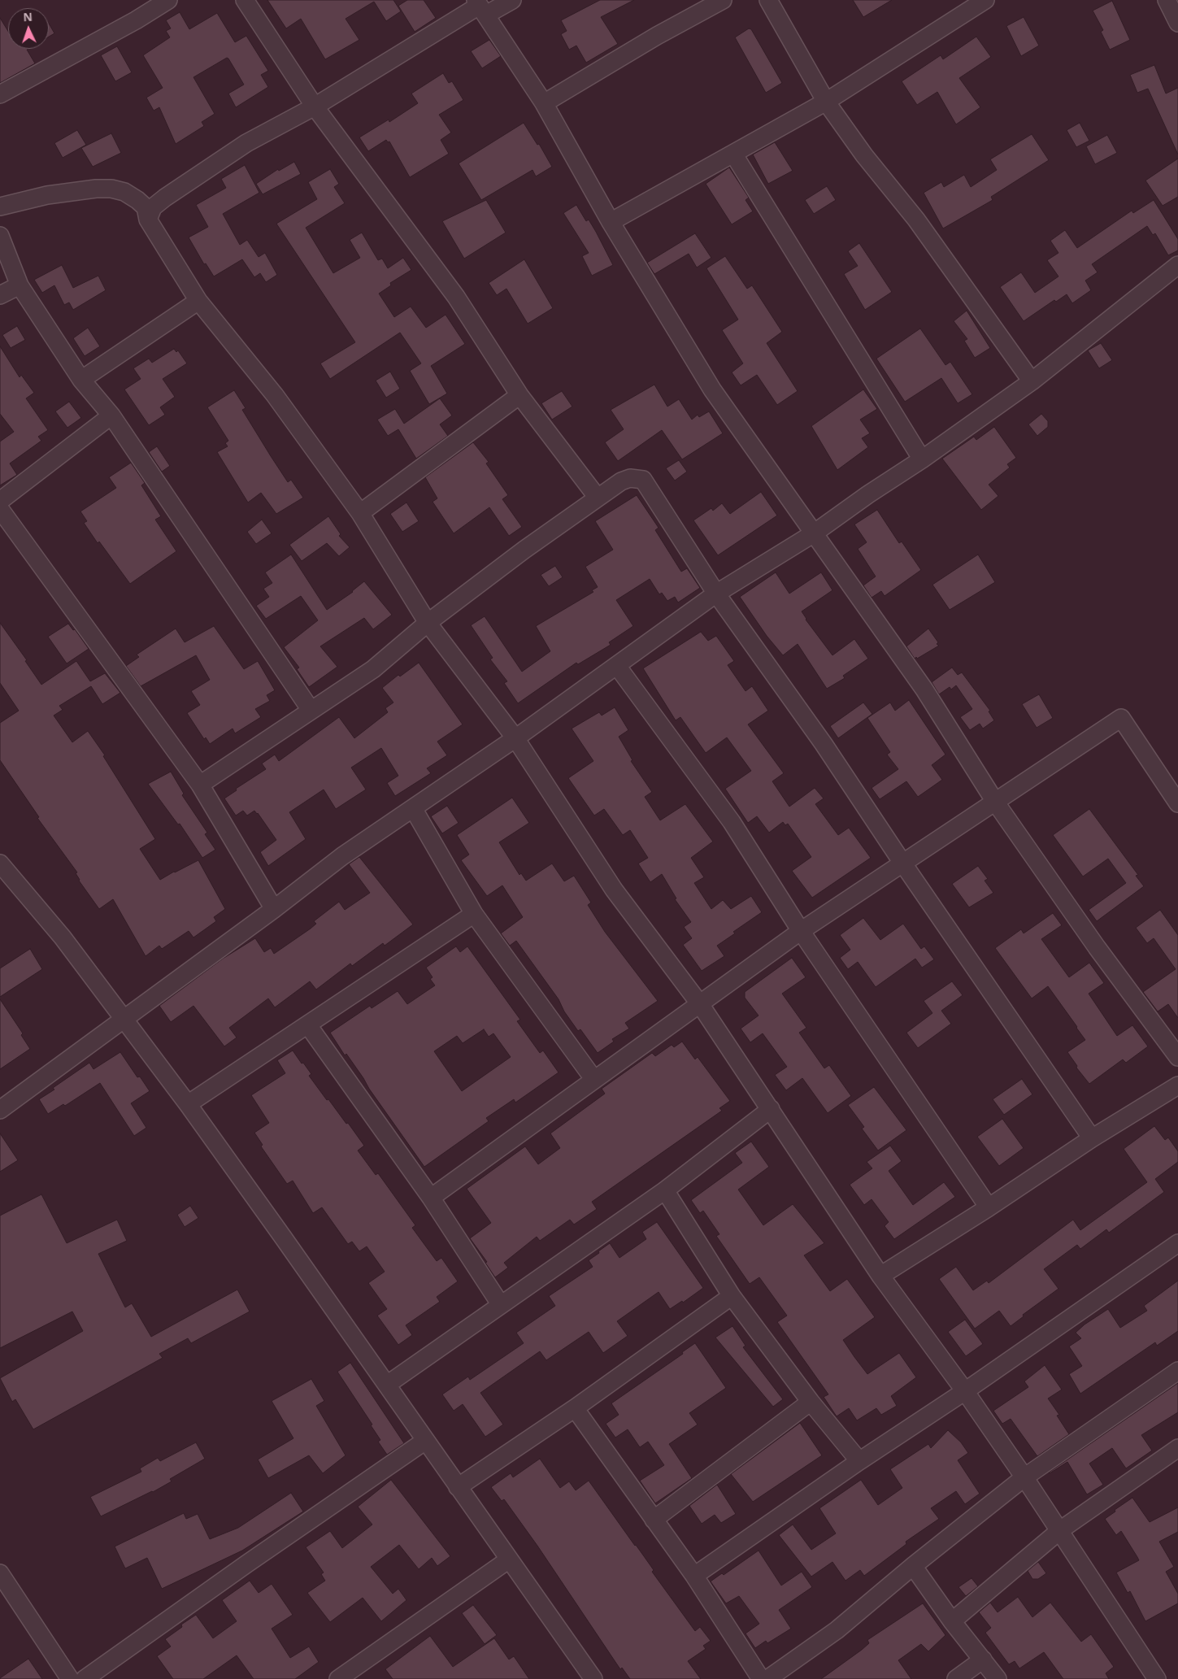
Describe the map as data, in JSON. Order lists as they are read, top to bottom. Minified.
{"north":"top"}
